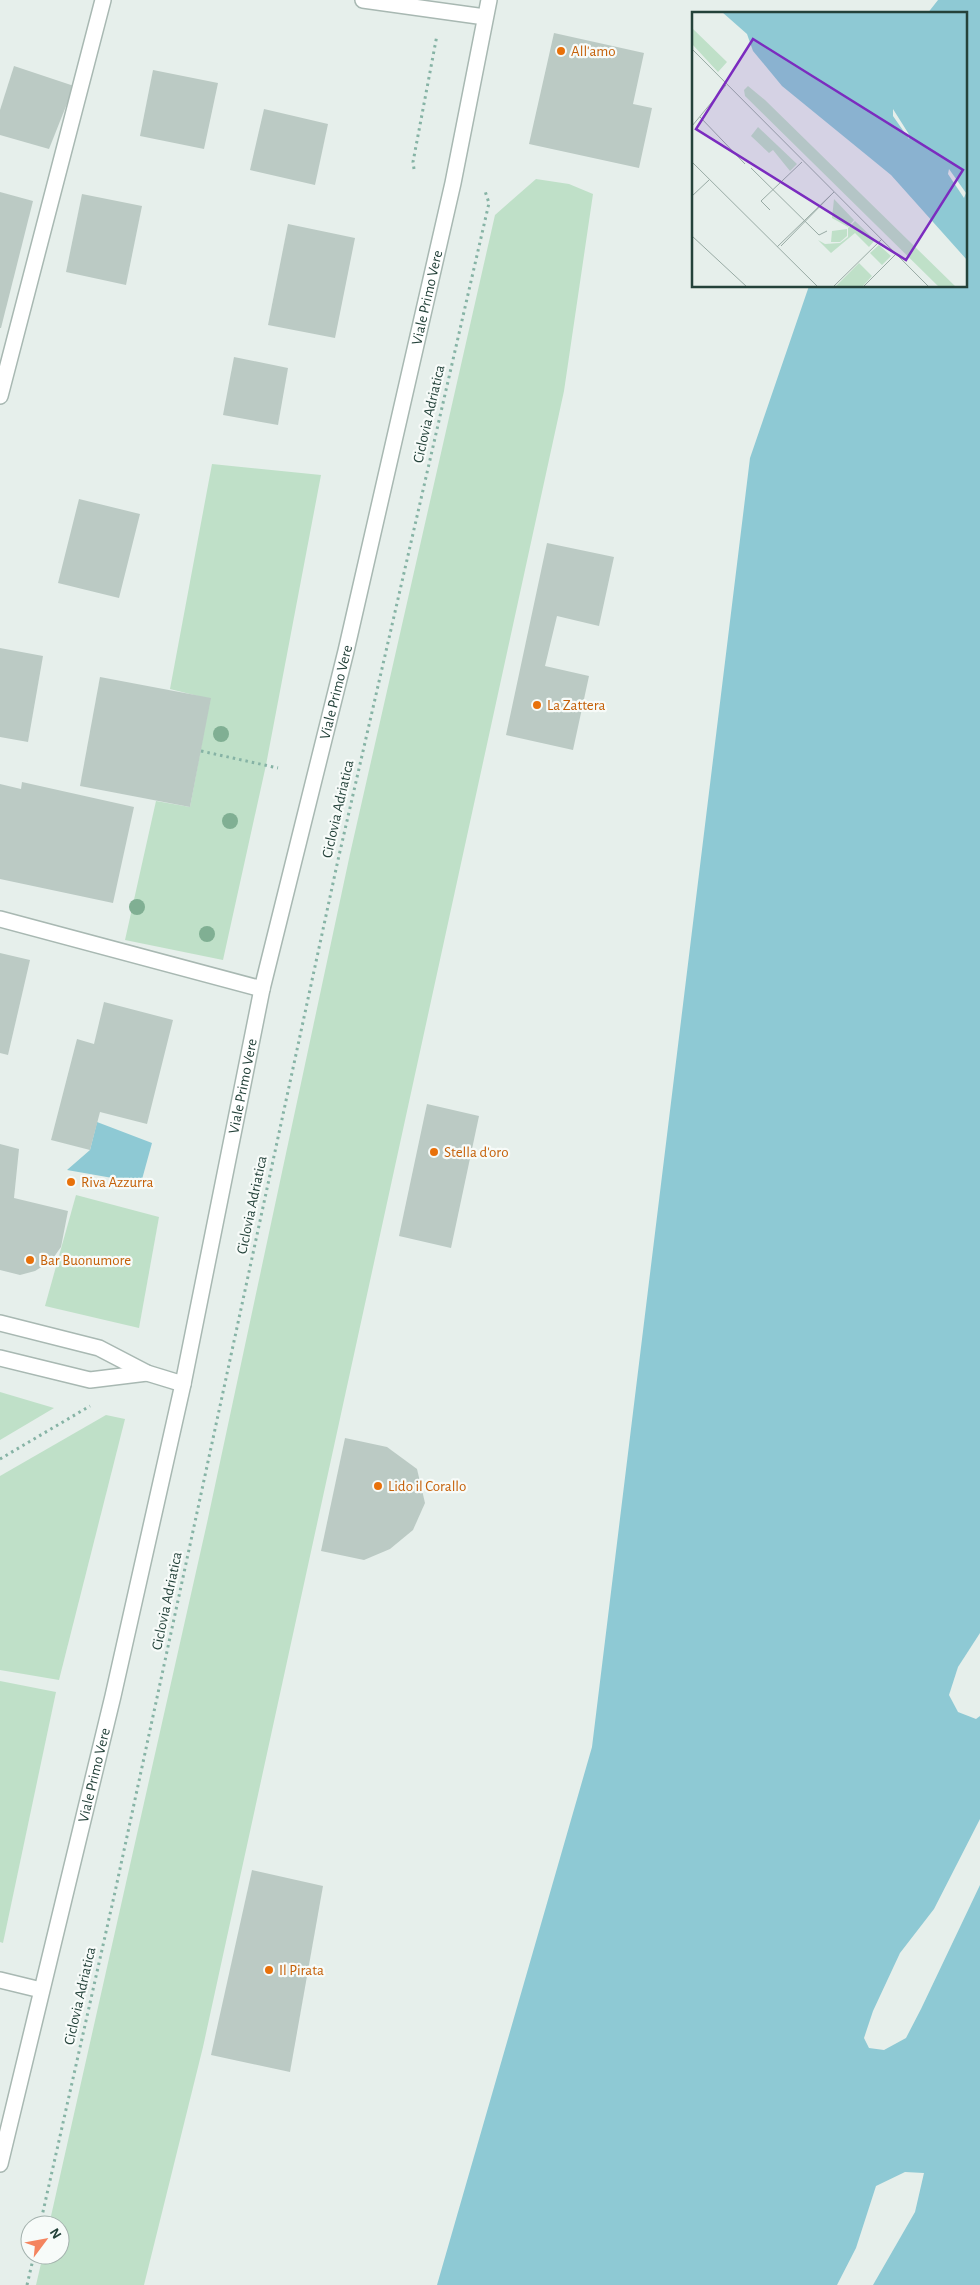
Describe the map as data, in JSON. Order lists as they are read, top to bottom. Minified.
{"streets":{"street":["Viale Primo Vere"],"path":["Ciclovia Adriatica"]},"places":["All'amo","La Zattera","Stella d'oro","Riva Azzurra","Bar Buonumore","Lido il Corallo","Il Pirata"],"north":"top right"}
